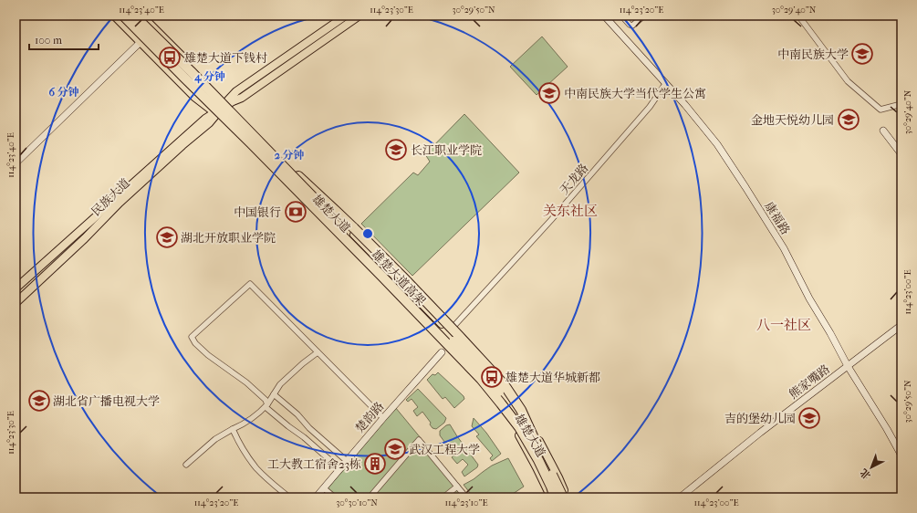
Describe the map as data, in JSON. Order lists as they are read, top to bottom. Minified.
{"streets":{"highway":["雄楚大道高架"],"main road":["民族大道","雄楚大道"],"street":["天龙路","康福路","熊家嘴路","楚韵路"]},"crossings":[["天龙路","雄楚大道"],["天龙路","康福路"],["民族大道","雄楚大道"],["康福路","熊家嘴路"]],"districts":["关东社区","八一社区"],"places":{"school or university":["中南民族大学","中南民族大学当代学生公寓","金地天悦幼儿园","长江职业学院","湖北开放职业学院","湖北省广播电视大学","吉的堡幼儿园","武汉工程大学"],"bus stop":["雄楚大道下钱村","雄楚大道华城新都"],"bank":["中国银行"],"building":["工大教工宿舍23栋"]},"scale_bar":"100 m","north":"bottom left","coordinates":["114°23'40\"E","114°23'30\"E","30°29'50\"N","114°23'20\"E","30°29'40\"N","114°23'00\"E","30°30'10\"N","114°23'10\"E"],"rings":["4 分钟","6 分钟","2 分钟"]}
